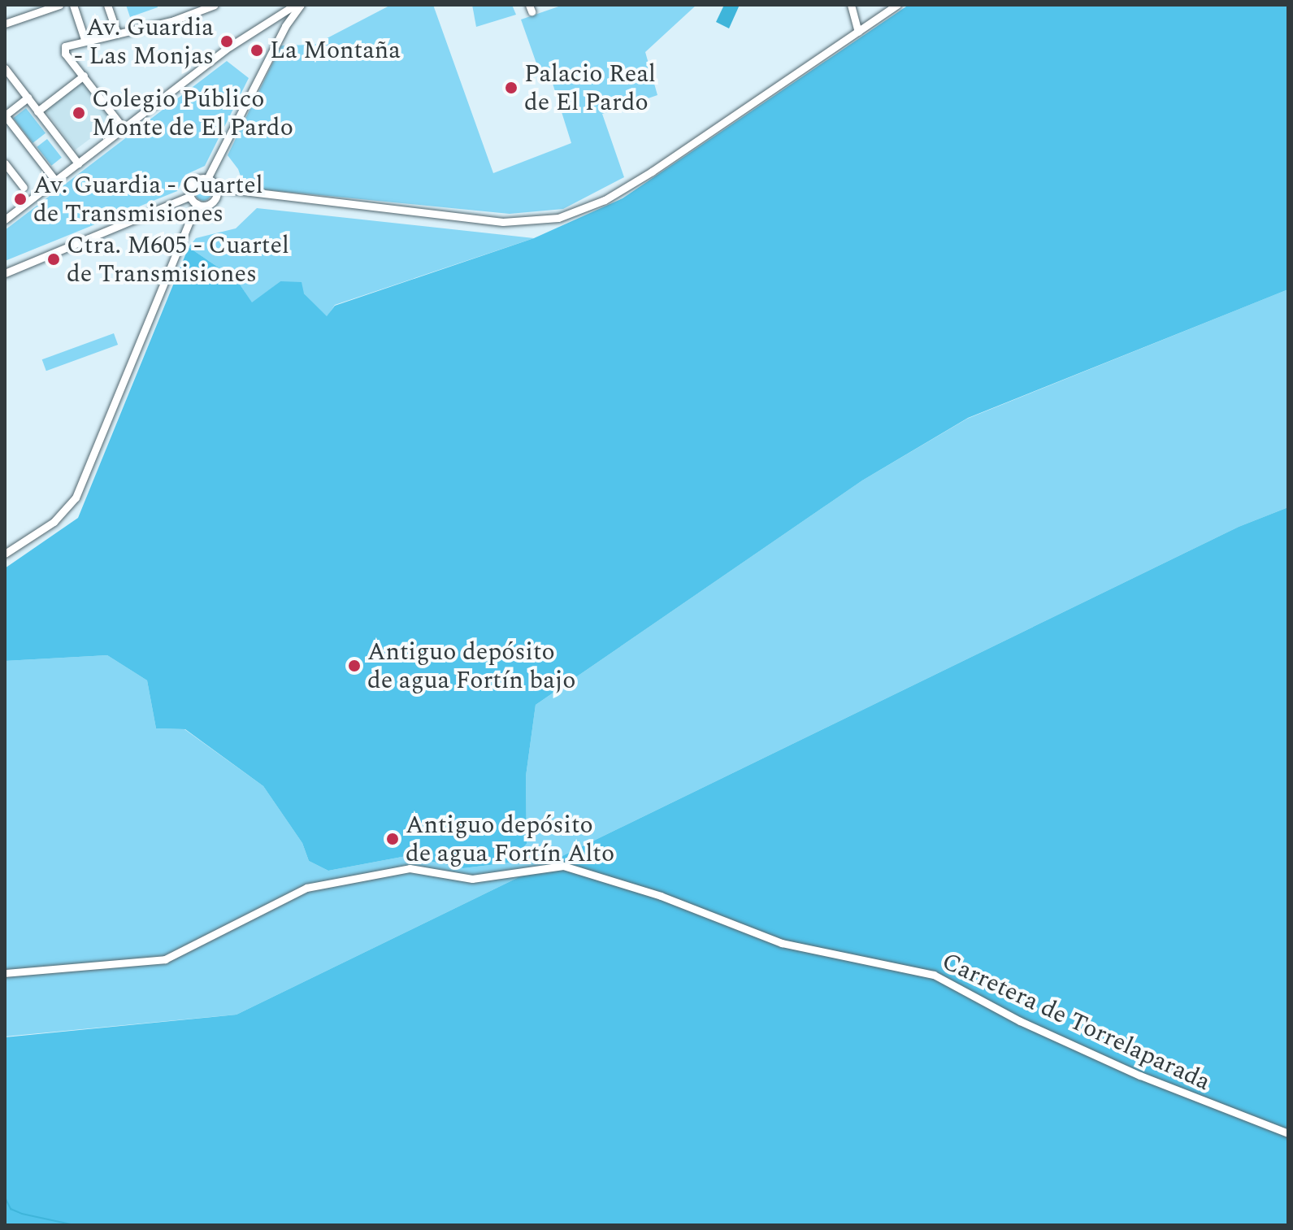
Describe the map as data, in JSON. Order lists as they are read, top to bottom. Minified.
{"streets":{"street":["Carretera de Torrelaparada"]},"places":["Av. Guardia - Las Monjas","La Montaña","Palacio Real de El Pardo","Colegio Público Monte de El Pardo","Av. Guardia - Cuartel de Transmisiones","Ctra. M605 - Cuartel de Transmisiones","Antiguo depósito de agua Fortín bajo","Antiguo depósito de agua Fortín Alto"]}
